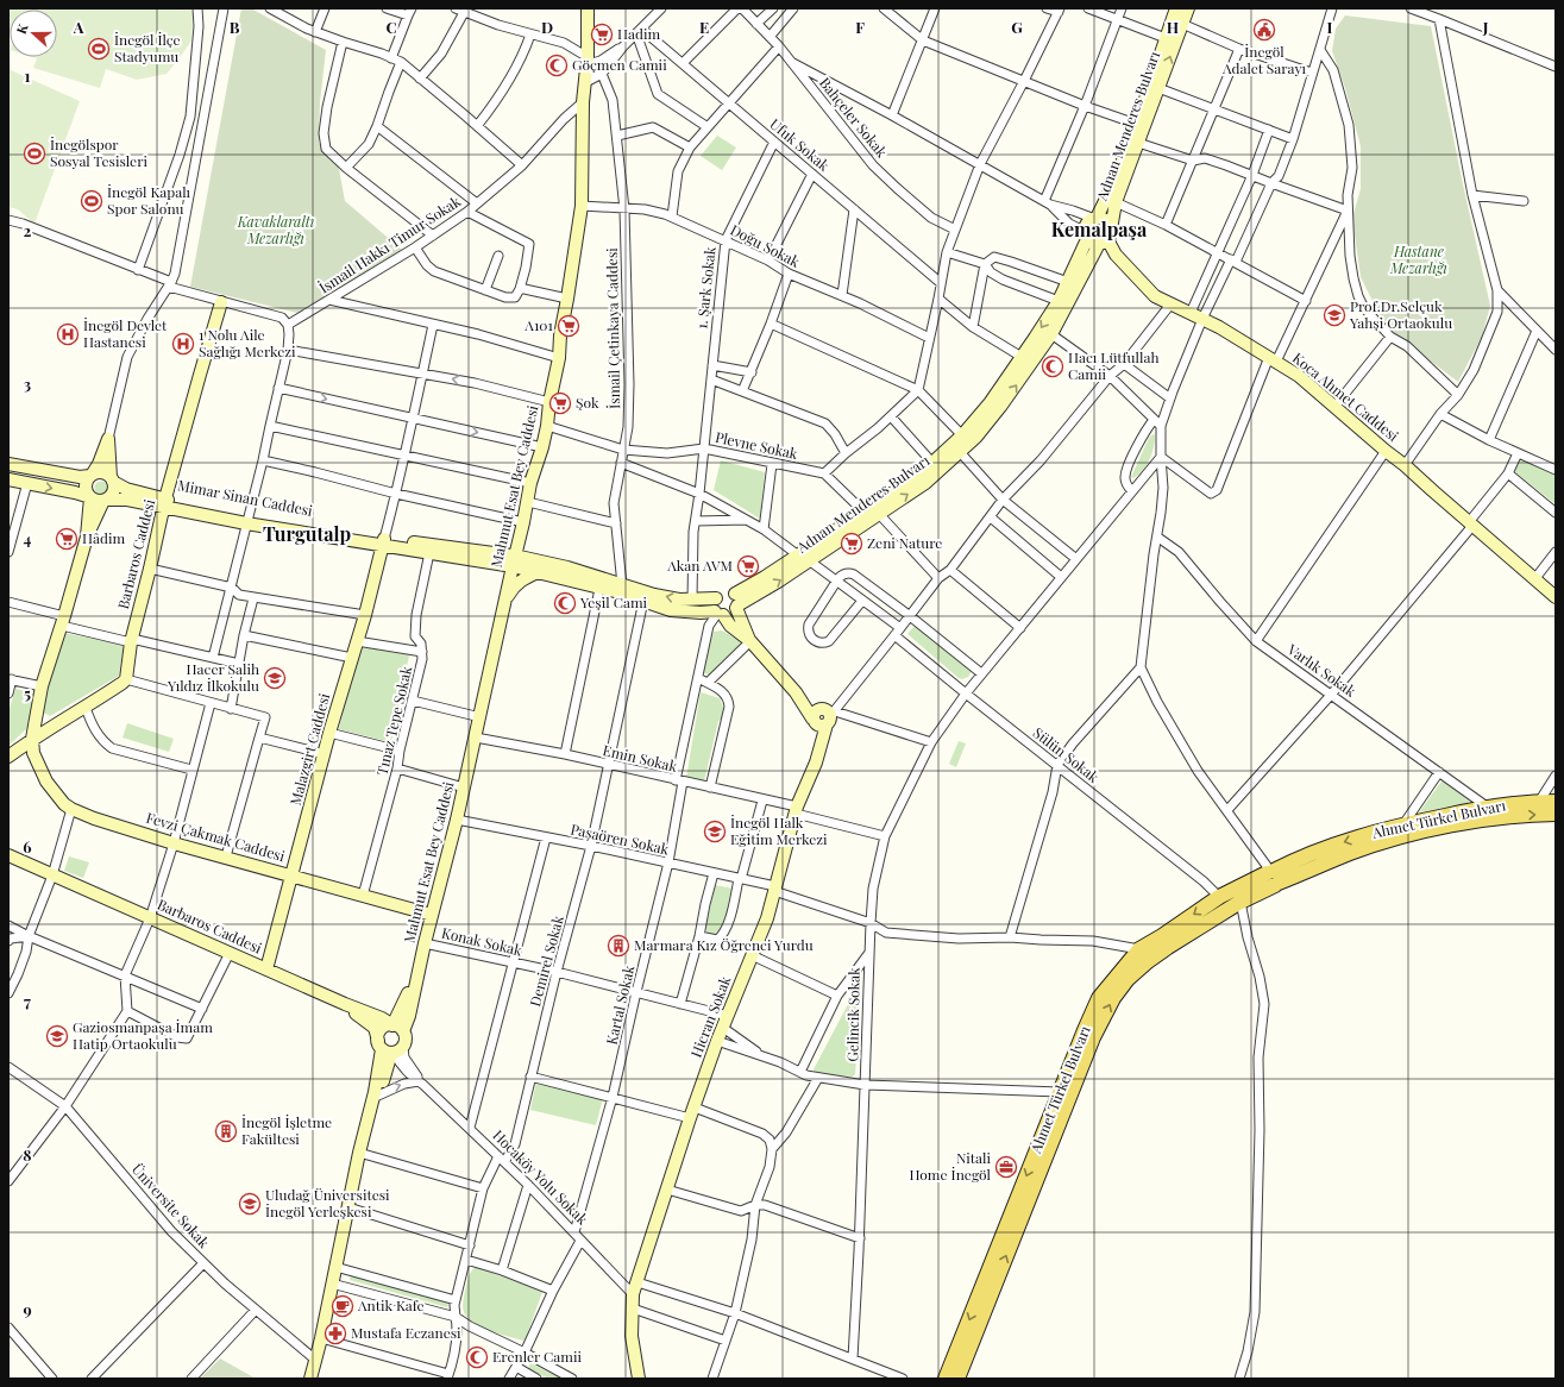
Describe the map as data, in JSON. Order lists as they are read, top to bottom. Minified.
{"streets":{"main road":["Adnan Menderes Bulvarı","Koca Ahmet Caddesi","Mahmut Esat Bey Caddesi","Mimar Sinan Caddesi","Barbaros Caddesi","Malazgirt Caddesi","Ahmet Türkel Bulvarı","Fevzi Çakmak Caddesi","Hicran Sokak"],"street":["Bahçeler Sokak","Ufuk Sokak","İsmail Hakkı Timur Sokak","Doğu Sokak","1. Şark Sokak","İsmail Çetinkaya Caddesi","Plevne Sokak","Varlık Sokak","Tınaz Tepe Sokak","Sülün Sokak","Emin Sokak","Paşaören Sokak","Konak Sokak","Demirel Sokak","Kartal Sokak","Gelincik Sokak","Hocaköy Yolu Sokak","Üniversite Sokak"]},"crossings":[["Adnan Menderes Bulvarı","Koca Ahmet Caddesi"],["Adnan Menderes Bulvarı","Kartal Sokak"],["Ufuk Sokak","1. Şark Sokak"],["İsmail Hakkı Timur Sokak","Mahmut Esat Bey Caddesi"],["Doğu Sokak","1. Şark Sokak"],["Doğu Sokak","İsmail Çetinkaya Caddesi"],["Doğu Sokak","Mahmut Esat Bey Caddesi"],["1. Şark Sokak","Plevne Sokak"],["İsmail Çetinkaya Caddesi","Plevne Sokak"],["Plevne Sokak","Mahmut Esat Bey Caddesi"],["Mahmut Esat Bey Caddesi","Mimar Sinan Caddesi"],["Mahmut Esat Bey Caddesi","Emin Sokak"],["Mahmut Esat Bey Caddesi","Fevzi Çakmak Caddesi"],["Mahmut Esat Bey Caddesi","Paşaören Sokak"],["Mahmut Esat Bey Caddesi","Konak Sokak"],["Mimar Sinan Caddesi","Barbaros Caddesi"],["Mimar Sinan Caddesi","Tınaz Tepe Sokak"],["Mimar Sinan Caddesi","Malazgirt Caddesi"],["Barbaros Caddesi","Malazgirt Caddesi"],["Varlık Sokak","Ahmet Türkel Bulvarı"],["Tınaz Tepe Sokak","Fevzi Çakmak Caddesi"],["Malazgirt Caddesi","Fevzi Çakmak Caddesi"],["Sülün Sokak","Ahmet Türkel Bulvarı"],["Sülün Sokak","Gelincik Sokak"],["Emin Sokak","Demirel Sokak"],["Emin Sokak","Kartal Sokak"],["Emin Sokak","Gelincik Sokak"],["Emin Sokak","Hicran Sokak"],["Ahmet Türkel Bulvarı","Paşaören Sokak"],["Paşaören Sokak","Demirel Sokak"],["Paşaören Sokak","Kartal Sokak"],["Paşaören Sokak","Gelincik Sokak"],["Paşaören Sokak","Hicran Sokak"],["Konak Sokak","Demirel Sokak"],["Konak Sokak","Kartal Sokak"],["Konak Sokak","Hicran Sokak"],["Demirel Sokak","Hocaköy Yolu Sokak"],["Kartal Sokak","Hocaköy Yolu Sokak"]],"districts":["Kemalpaşa","Turgutalp"],"parks":["Kavaklaraltı Mezarlığı","Hastane Mezarlığı"],"places":{"public building":["İnegöl Adalet Sarayı"],"supermarket":["Hadim","A101","Şok","Hâdim","Zeni Nature","Akan AVM"],"sports":["İnegöl İlçe Stadyumu","İnegölspor Sosyal Tesisleri","İnegöl Kapalı Spor Salonu"],"mosque":["Göçmen Camii","Hacı Lütfullah Camii","Yeşil Cami","Erenler Camii"],"school or university":["Prof.Dr.Selçuk Yahşi Ortaokulu","Hacer Salih Yıldız İlkokulu","İnegöl Halk Eğitim Merkezi","Gaziosmanpaşa İmam Hatip Ortaokulu","Uludağ Üniversitesi İnegöl Yerleşkesi"],"hospital":["İnegöl Devlet Hastanesi","1 Nolu Aile Sağlığı Merkezi"],"building":["Marmara Kız Öğrenci Yurdu","İnegöl İşletme Fakültesi"],"office":["Nitali Home İnegöl"],"cafe":["Antik Kafe"],"pharmacy":["Mustafa Eczanesi"]},"north":"left","grid":{"columns":["A","B","C","D","E","F","G","H","I","J"],"rows":["1","2","3","4","5","6","7","8","9"]}}
